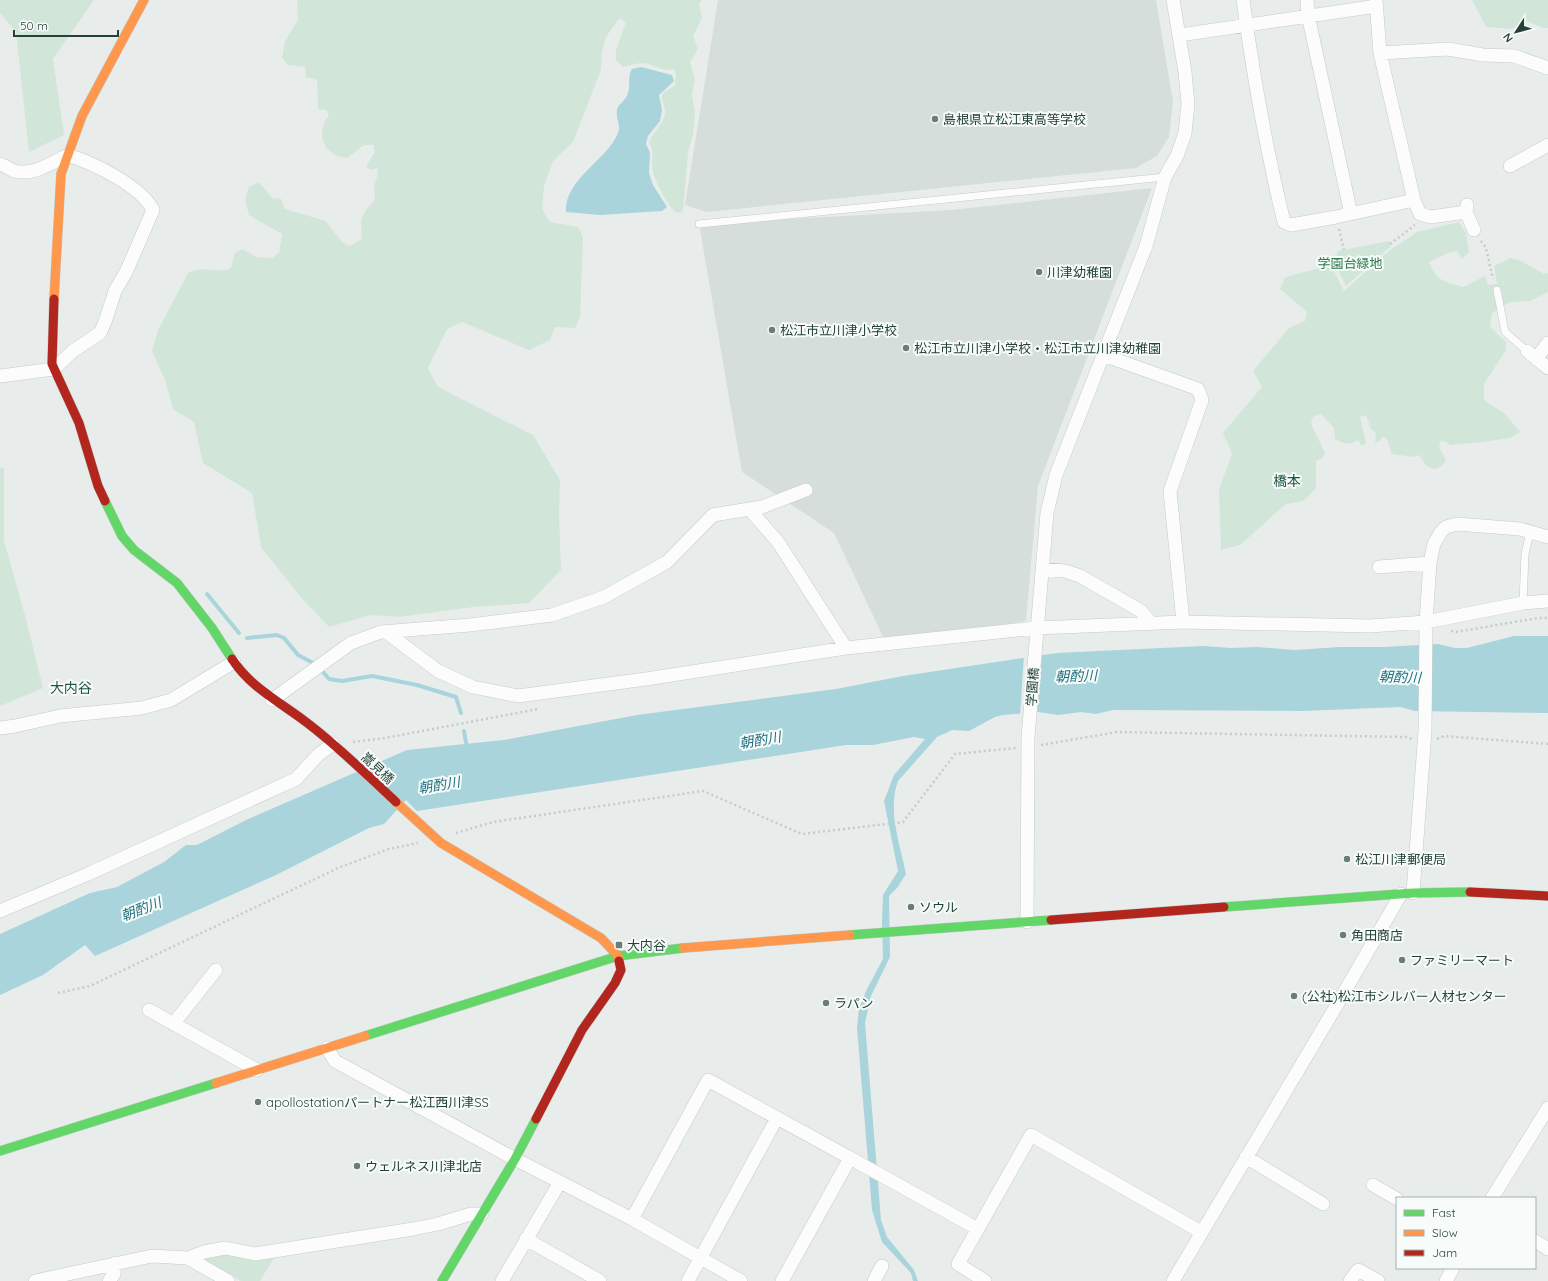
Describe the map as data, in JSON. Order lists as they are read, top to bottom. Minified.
{"streets":{"street":["学園橋","嵩見橋"]},"districts":["橋本","大内谷"],"water":["朝酌川"],"parks":["学園台緑地"],"places":{"other":["島根県立松江東高等学校","川津幼稚園","松江市立川津小学校","松江市立川津小学校・松江市立川津幼稚園","松江川津郵便局","ソウル","角田商店","ファミリーマート","(公社)松江市シルバー人材センター","ラパン","apollostationパートナー松江西川津SS","ウェルネス川津北店"],"transit":["大内谷"]},"legend":["Fast","Slow","Jam"],"scale_bar":"50 m","north":"bottom left"}
